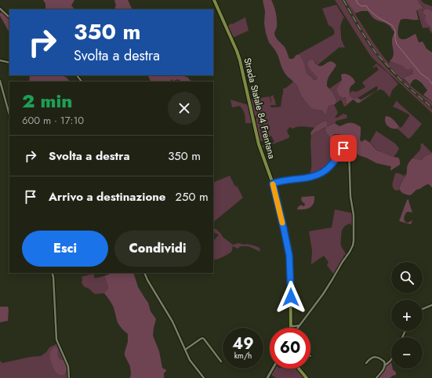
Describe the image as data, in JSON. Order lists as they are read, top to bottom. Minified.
{"streets":{"main road":["Strada Statale 84 Frentana"]},"page":{"turn":["350 m","Svolta a destra"],"heading":["2 min","600 m · 17:10"],"list":[{"name":"Svolta a destra","value":"350 m"},{"name":"Arrivo a destinazione","value":"250 m"}],"buttons":["Esci","Condividi"],"map_buttons":["+","−"],"speed":"49 km/h","limit":"60"}}
